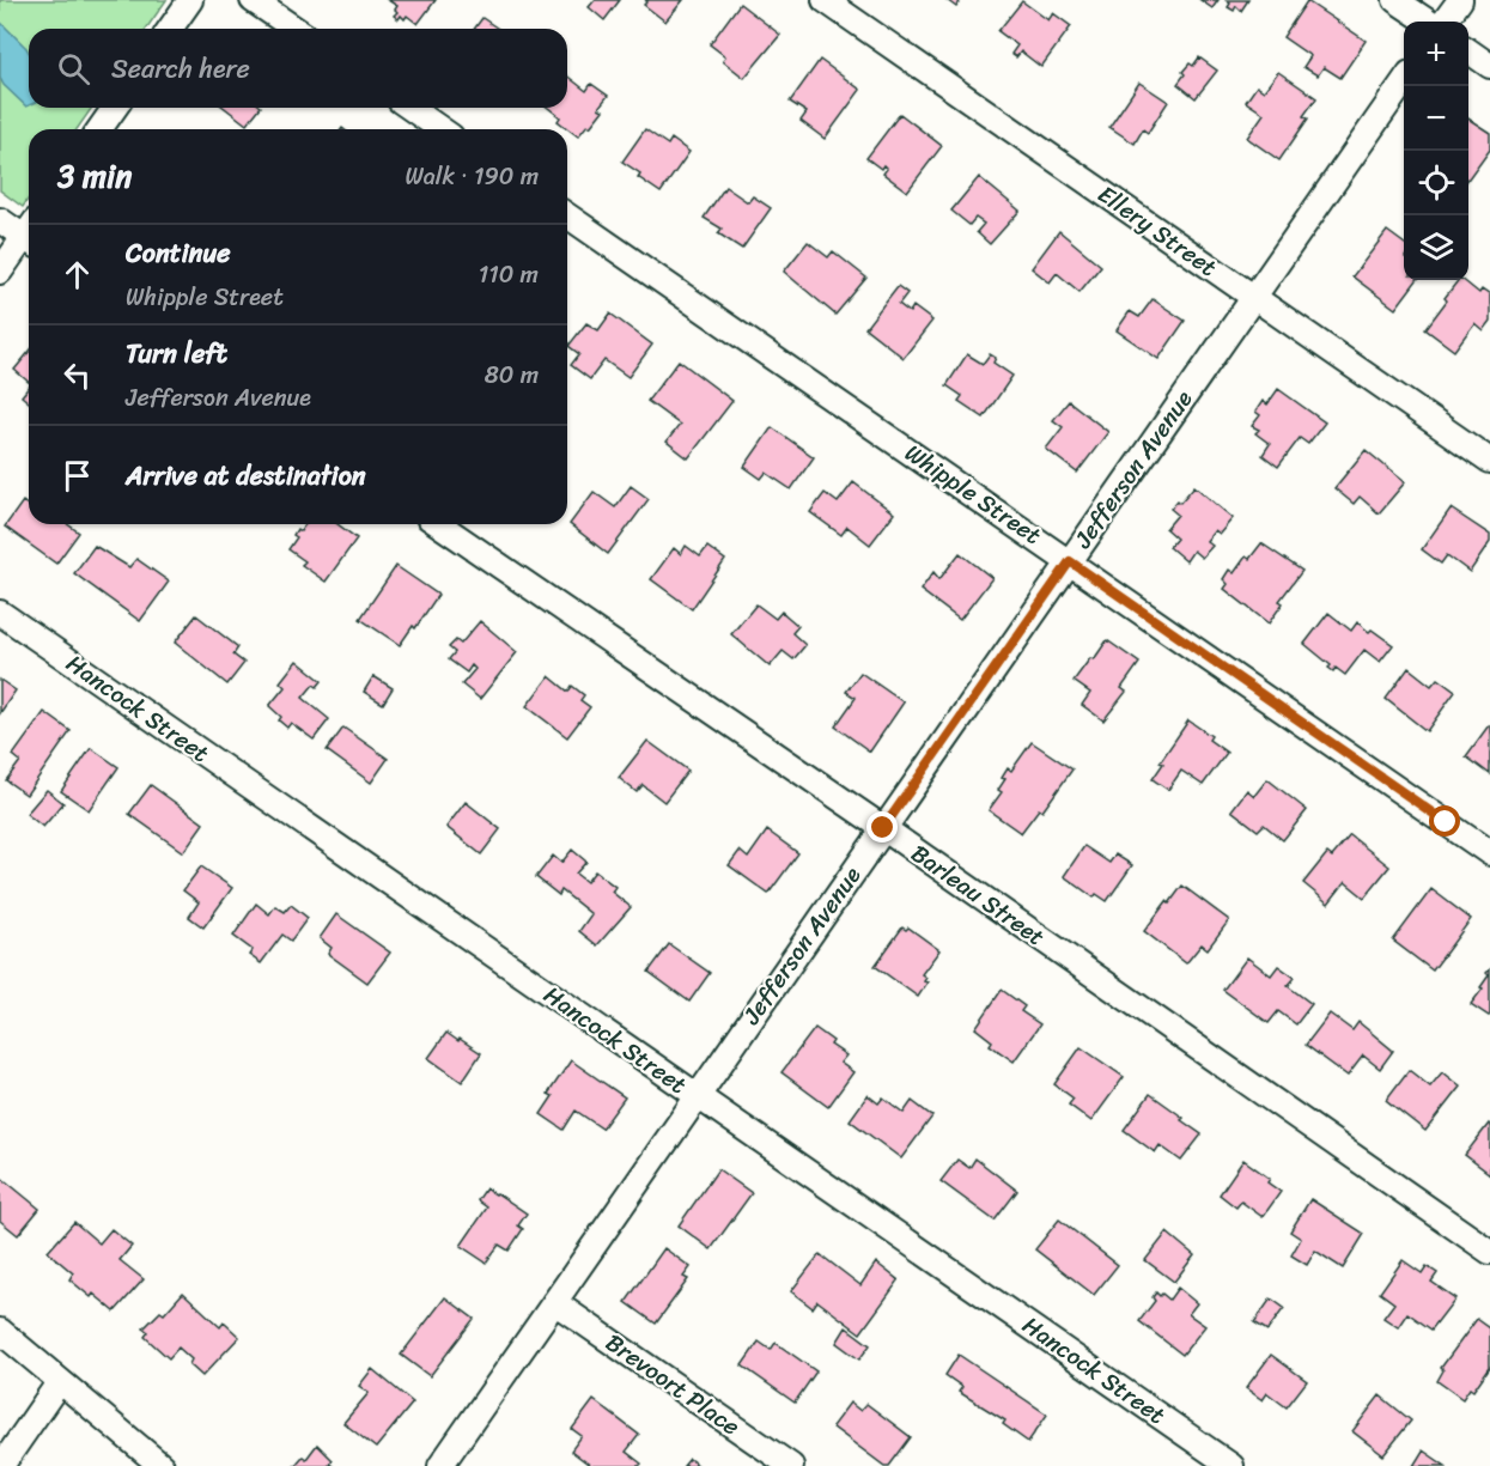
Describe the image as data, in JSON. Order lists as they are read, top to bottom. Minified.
{"streets":{"street":["Ellery Street","Jefferson Avenue","Whipple Street","Hancock Street","Barleau Street","Brevoort Place"]},"crossings":[["Ellery Street","Jefferson Avenue"],["Jefferson Avenue","Whipple Street"],["Jefferson Avenue","Hancock Street"],["Jefferson Avenue","Barleau Street"],["Jefferson Avenue","Brevoort Place"]],"page":{"map_buttons":["+","−"],"search":"Search here","heading":["3 min","Walk · 190 m"],"list":[["Continue","Whipple Street","110 m"],["Turn left","Jefferson Avenue","80 m"],"Arrive at destination"]}}
